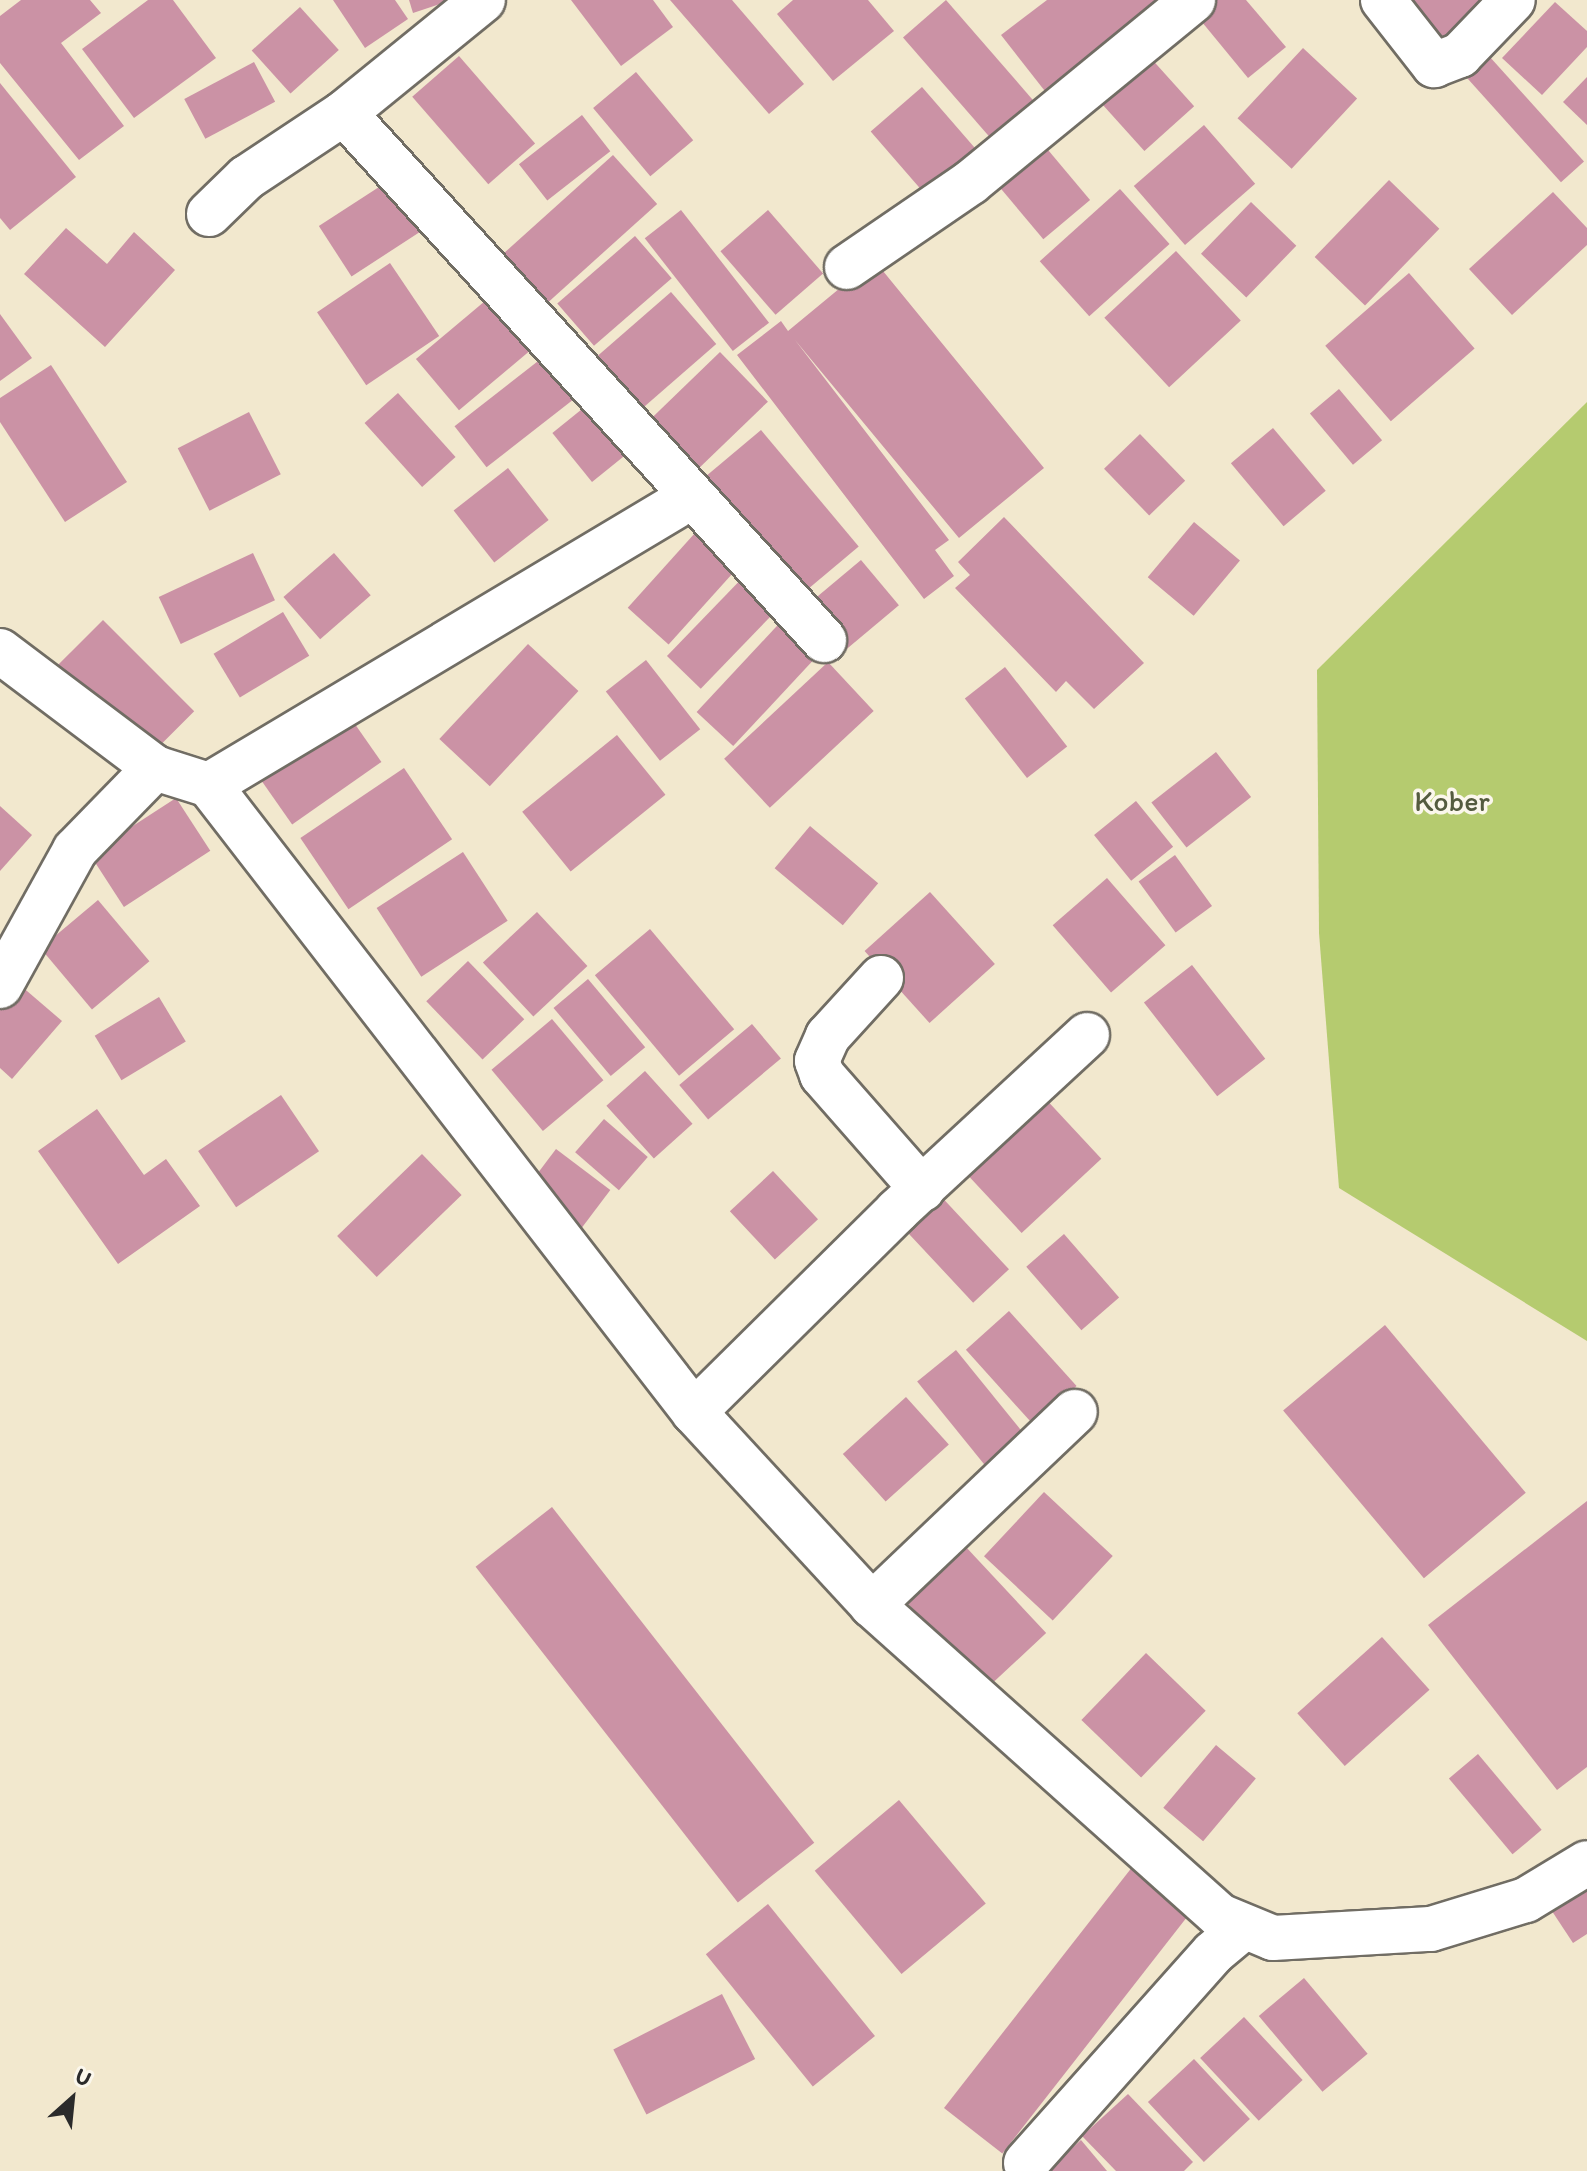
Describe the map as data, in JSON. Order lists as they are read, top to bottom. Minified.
{"parks":["Kober"],"north":"top right"}
